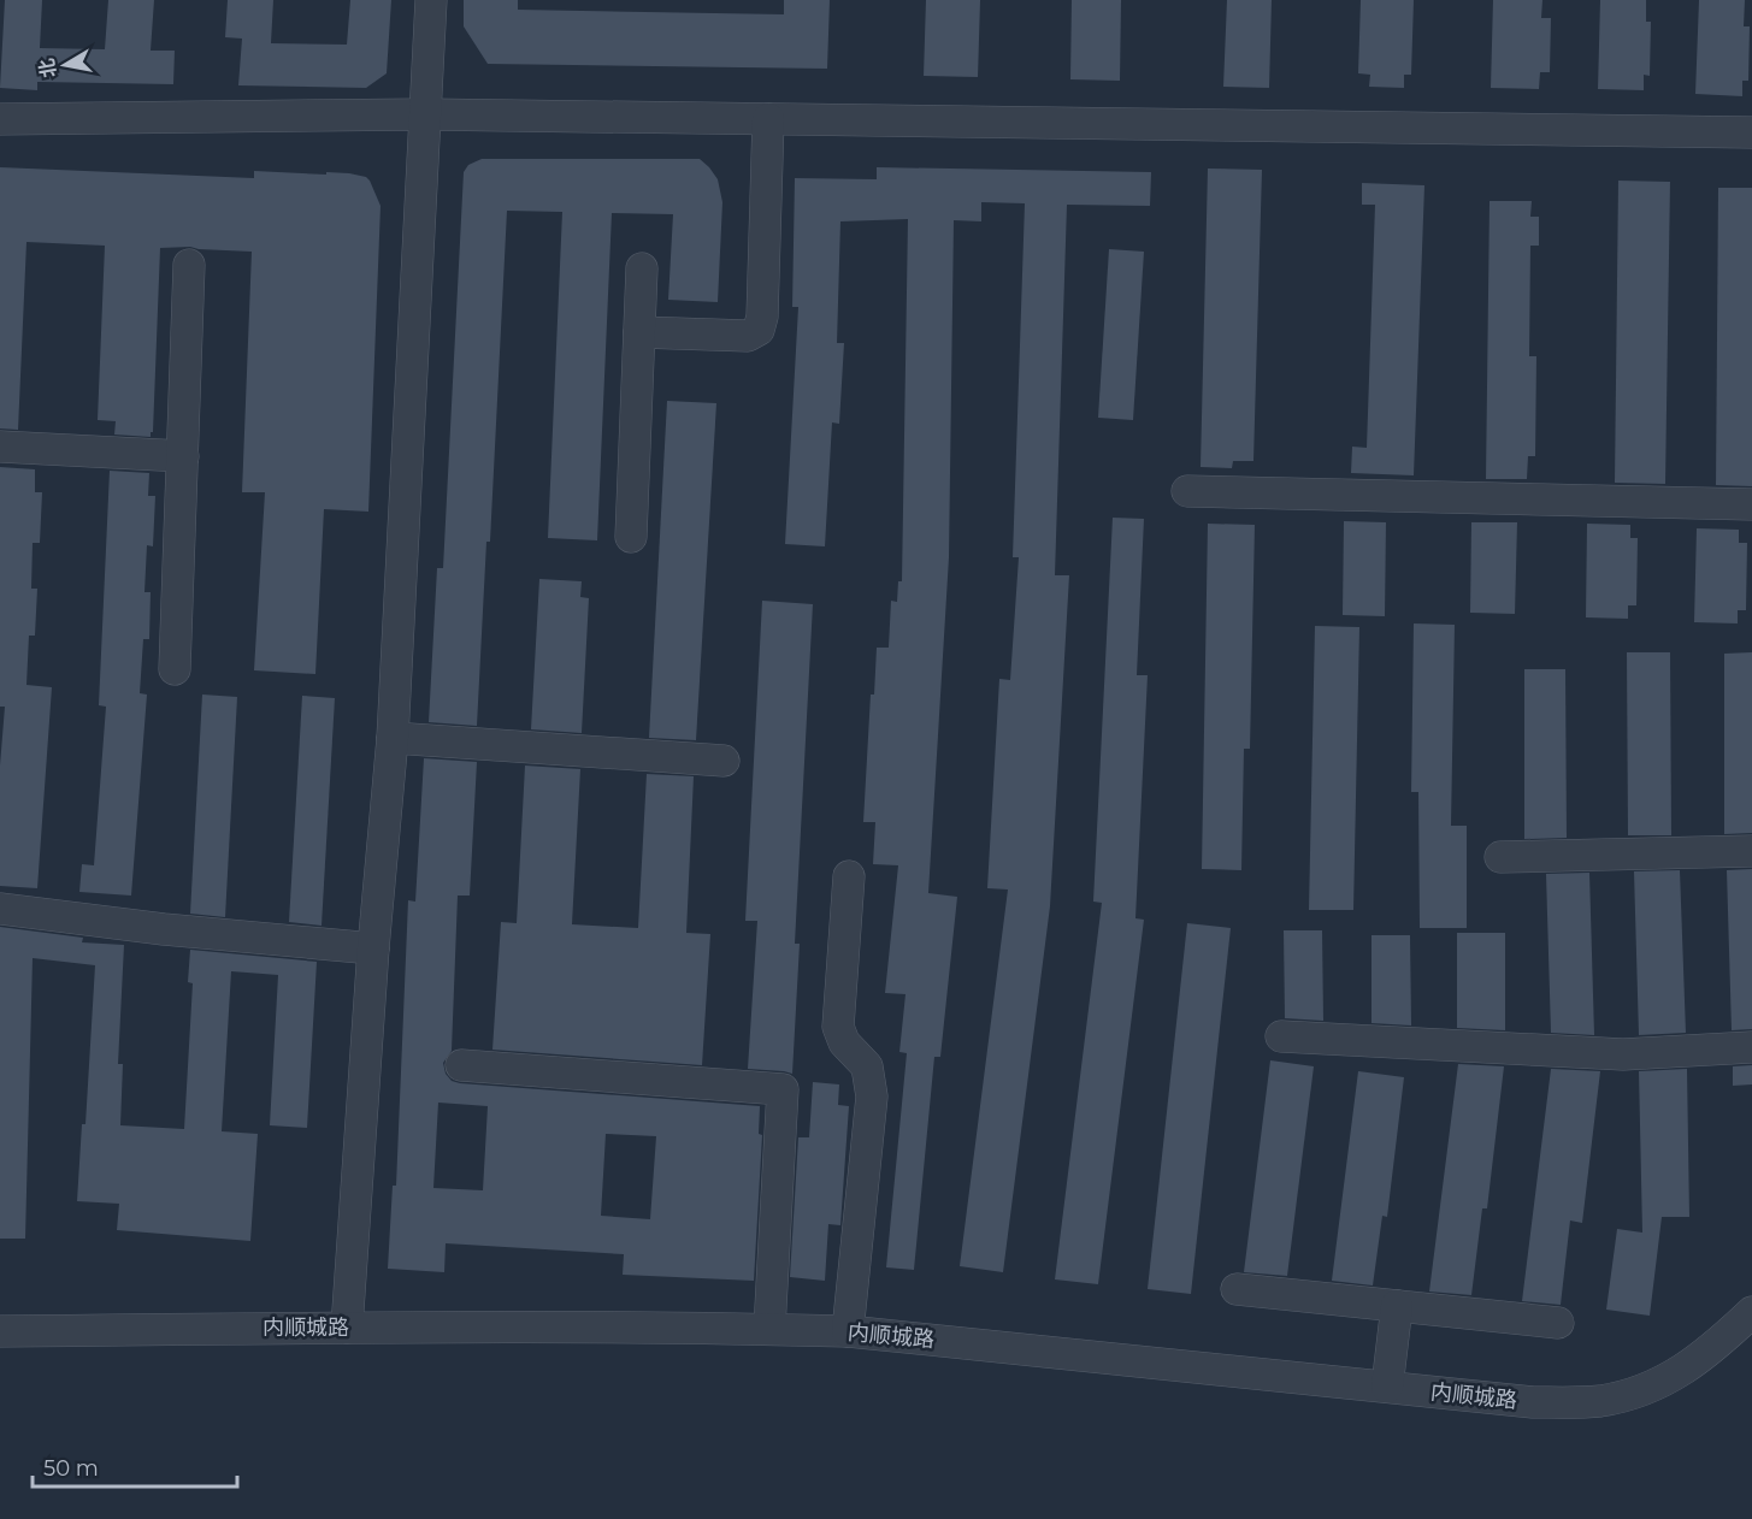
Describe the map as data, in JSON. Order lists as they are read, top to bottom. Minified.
{"streets":{"street":["内顺城路"]},"scale_bar":"50 m","north":"left"}
